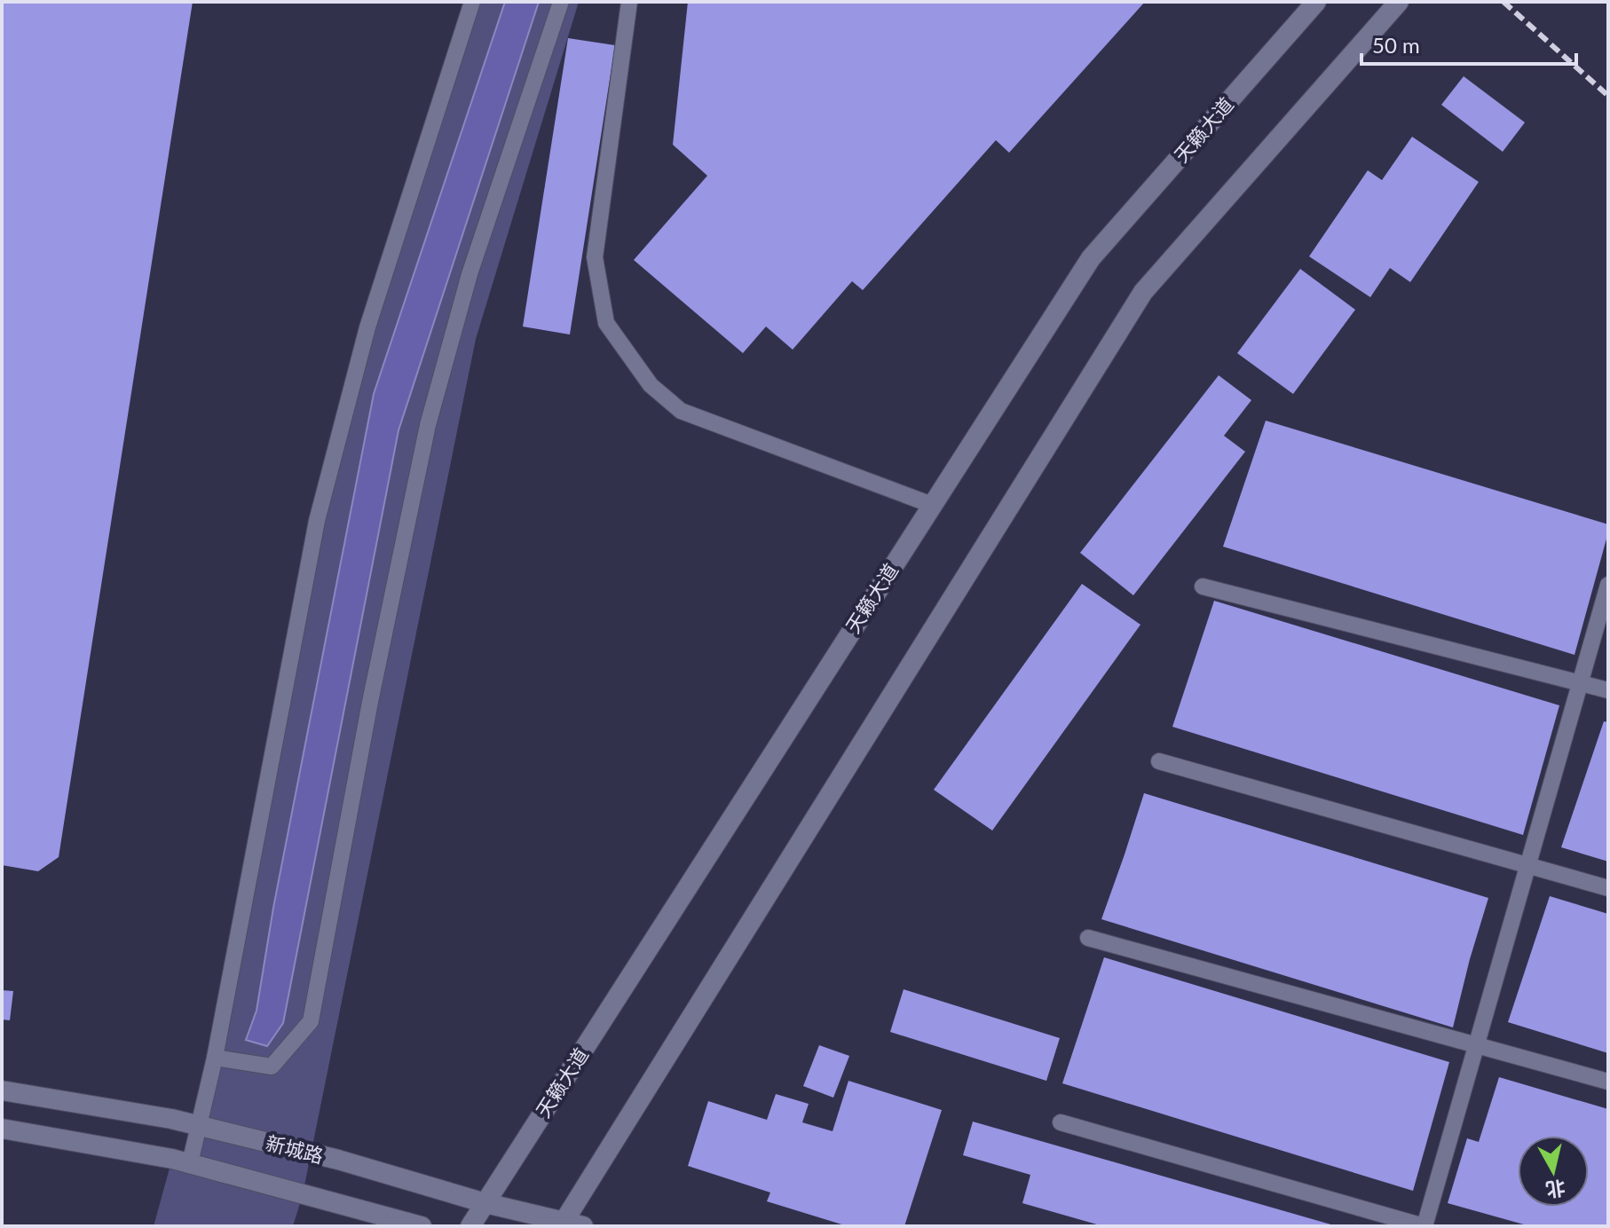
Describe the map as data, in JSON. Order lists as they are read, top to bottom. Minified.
{"streets":{"main road":["天籁大道","新城路"]},"crossings":[["天籁大道","新城路"]],"scale_bar":"50 m","north":"bottom"}
